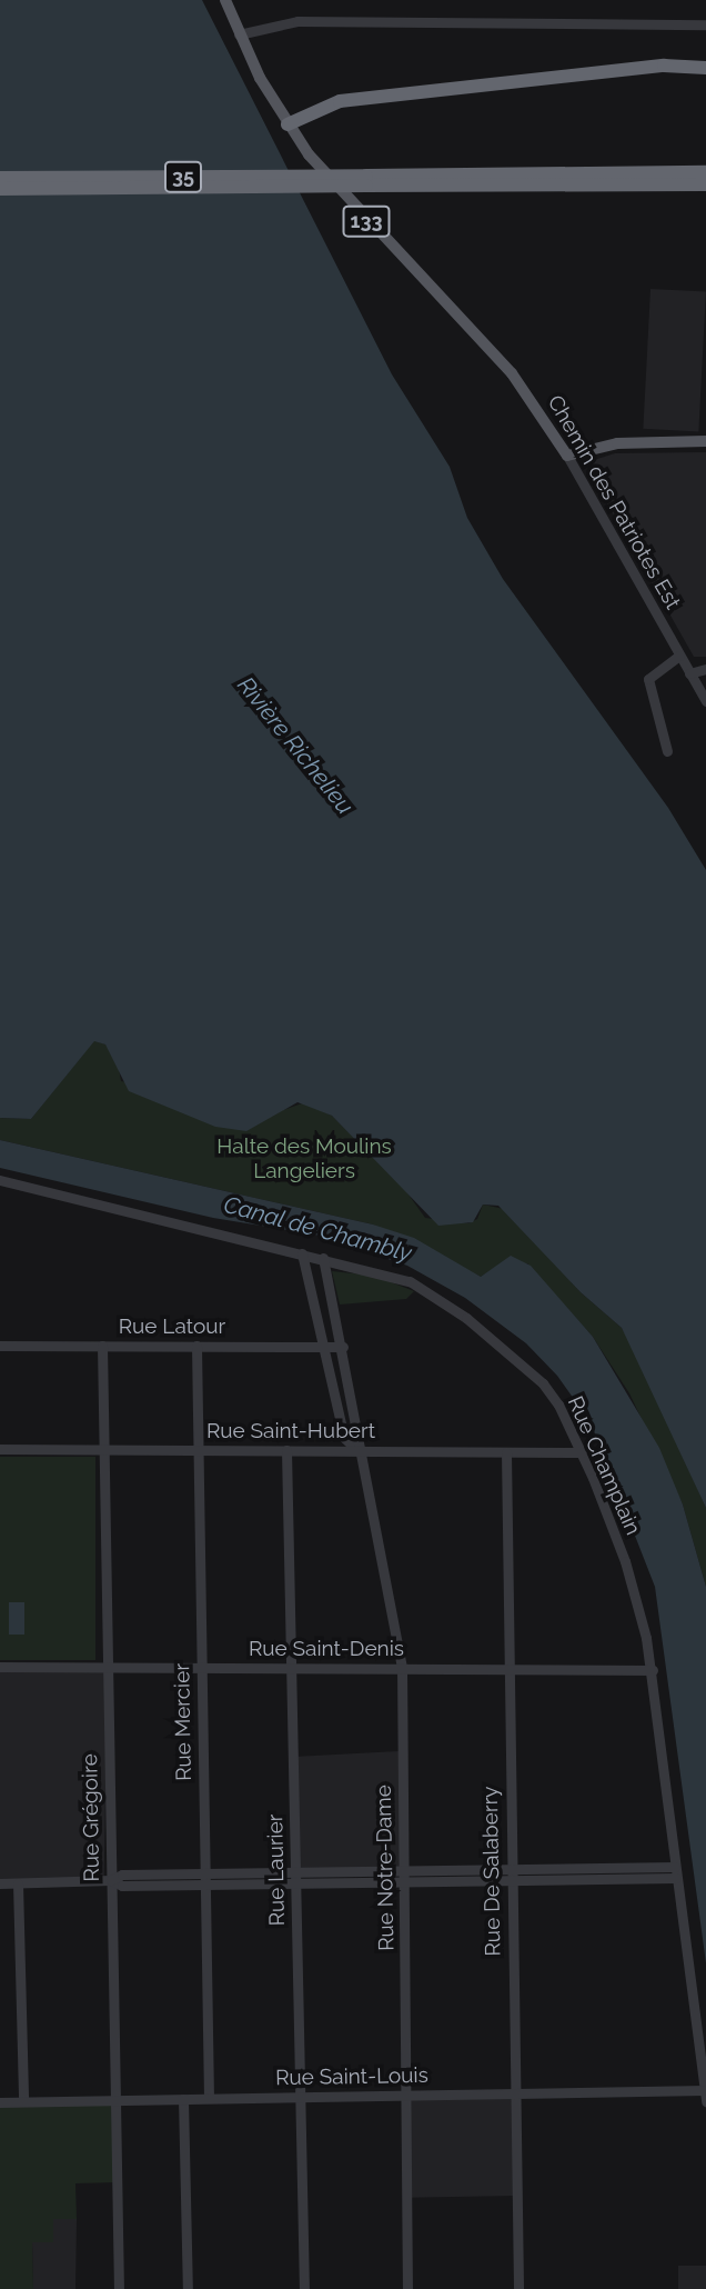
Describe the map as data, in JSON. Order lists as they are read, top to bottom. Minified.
{"streets":{"highway":["35"],"main road":["133","Chemin des Patriotes Est"],"street":["Rue Latour","Rue Saint-Hubert","Rue Champlain","Rue Saint-Denis","Rue Mercier","Rue Grégoire","Rue Notre-Dame","Rue Laurier","Rue De Salaberry","Rue Saint-Louis"]},"crossings":[["Rue Latour","Rue Mercier"],["Rue Latour","Rue Grégoire"],["Rue Latour","Rue Notre-Dame"],["Rue Saint-Hubert","Rue Champlain"],["Rue Saint-Hubert","Rue Mercier"],["Rue Saint-Hubert","Rue Grégoire"],["Rue Saint-Hubert","Rue Notre-Dame"],["Rue Saint-Hubert","Rue Laurier"],["Rue Saint-Hubert","Rue De Salaberry"],["Rue Champlain","Rue Saint-Denis"],["Rue Champlain","Rue Notre-Dame"],["Rue Champlain","Rue Saint-Louis"],["Rue Saint-Denis","Rue Mercier"],["Rue Saint-Denis","Rue Grégoire"],["Rue Saint-Denis","Rue Notre-Dame"],["Rue Saint-Denis","Rue Laurier"],["Rue Saint-Denis","Rue De Salaberry"],["Rue Mercier","Rue Saint-Louis"],["Rue Grégoire","Rue Saint-Louis"],["Rue Notre-Dame","Rue Saint-Louis"],["Rue Laurier","Rue Saint-Louis"],["Rue De Salaberry","Rue Saint-Louis"]],"water":["Rivière Richelieu","Canal de Chambly"],"parks":["Halte des Moulins Langeliers"]}
